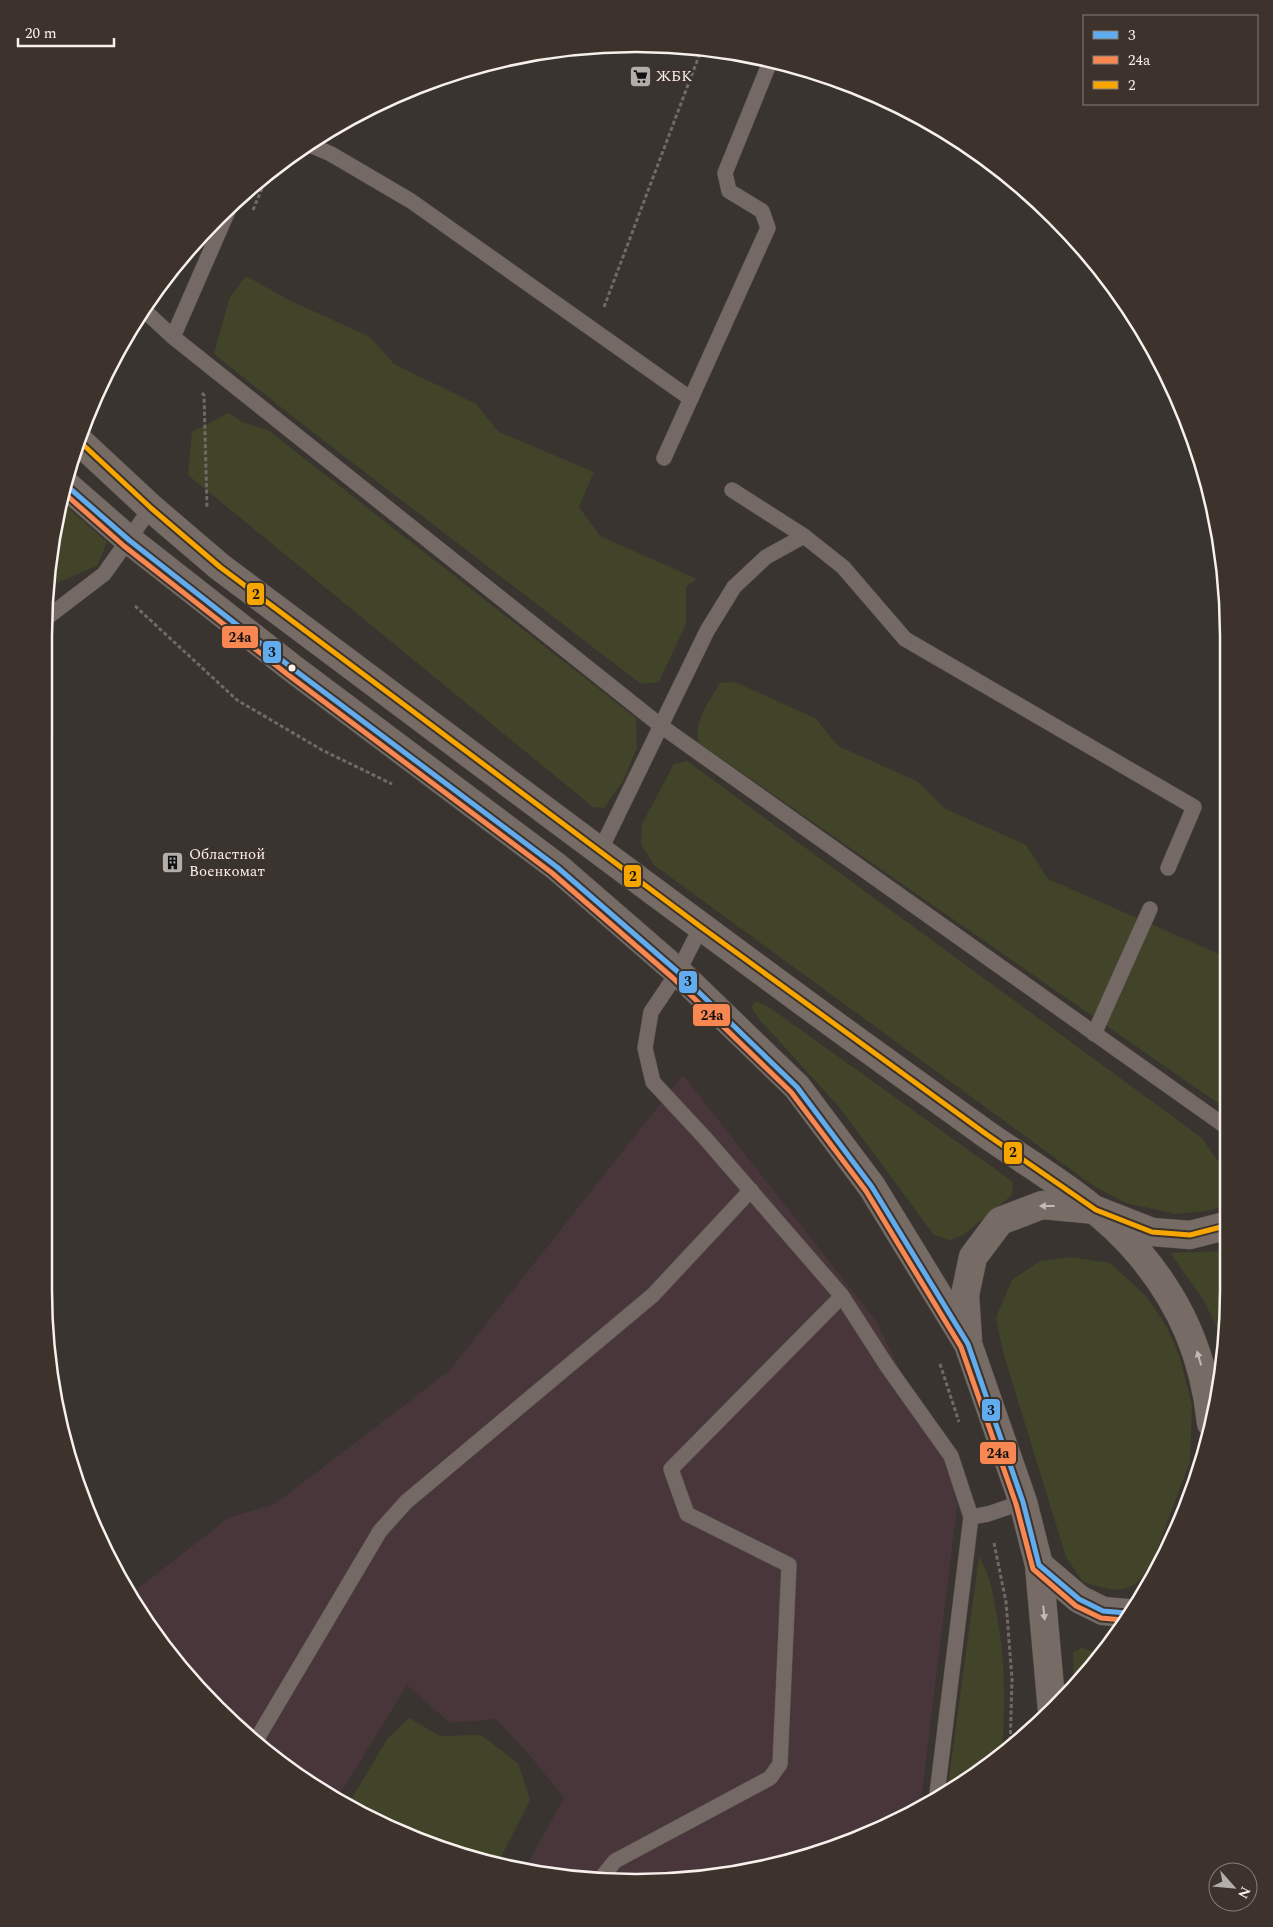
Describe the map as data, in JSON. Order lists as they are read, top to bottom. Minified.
{"places":{"supermarket":["ЖБК"],"building":["Областной Военкомат"]},"lines":["transit line 2","transit line 3","transit line 24a"],"legend":["3","24a","2"],"scale_bar":"20 m","north":"bottom right"}
